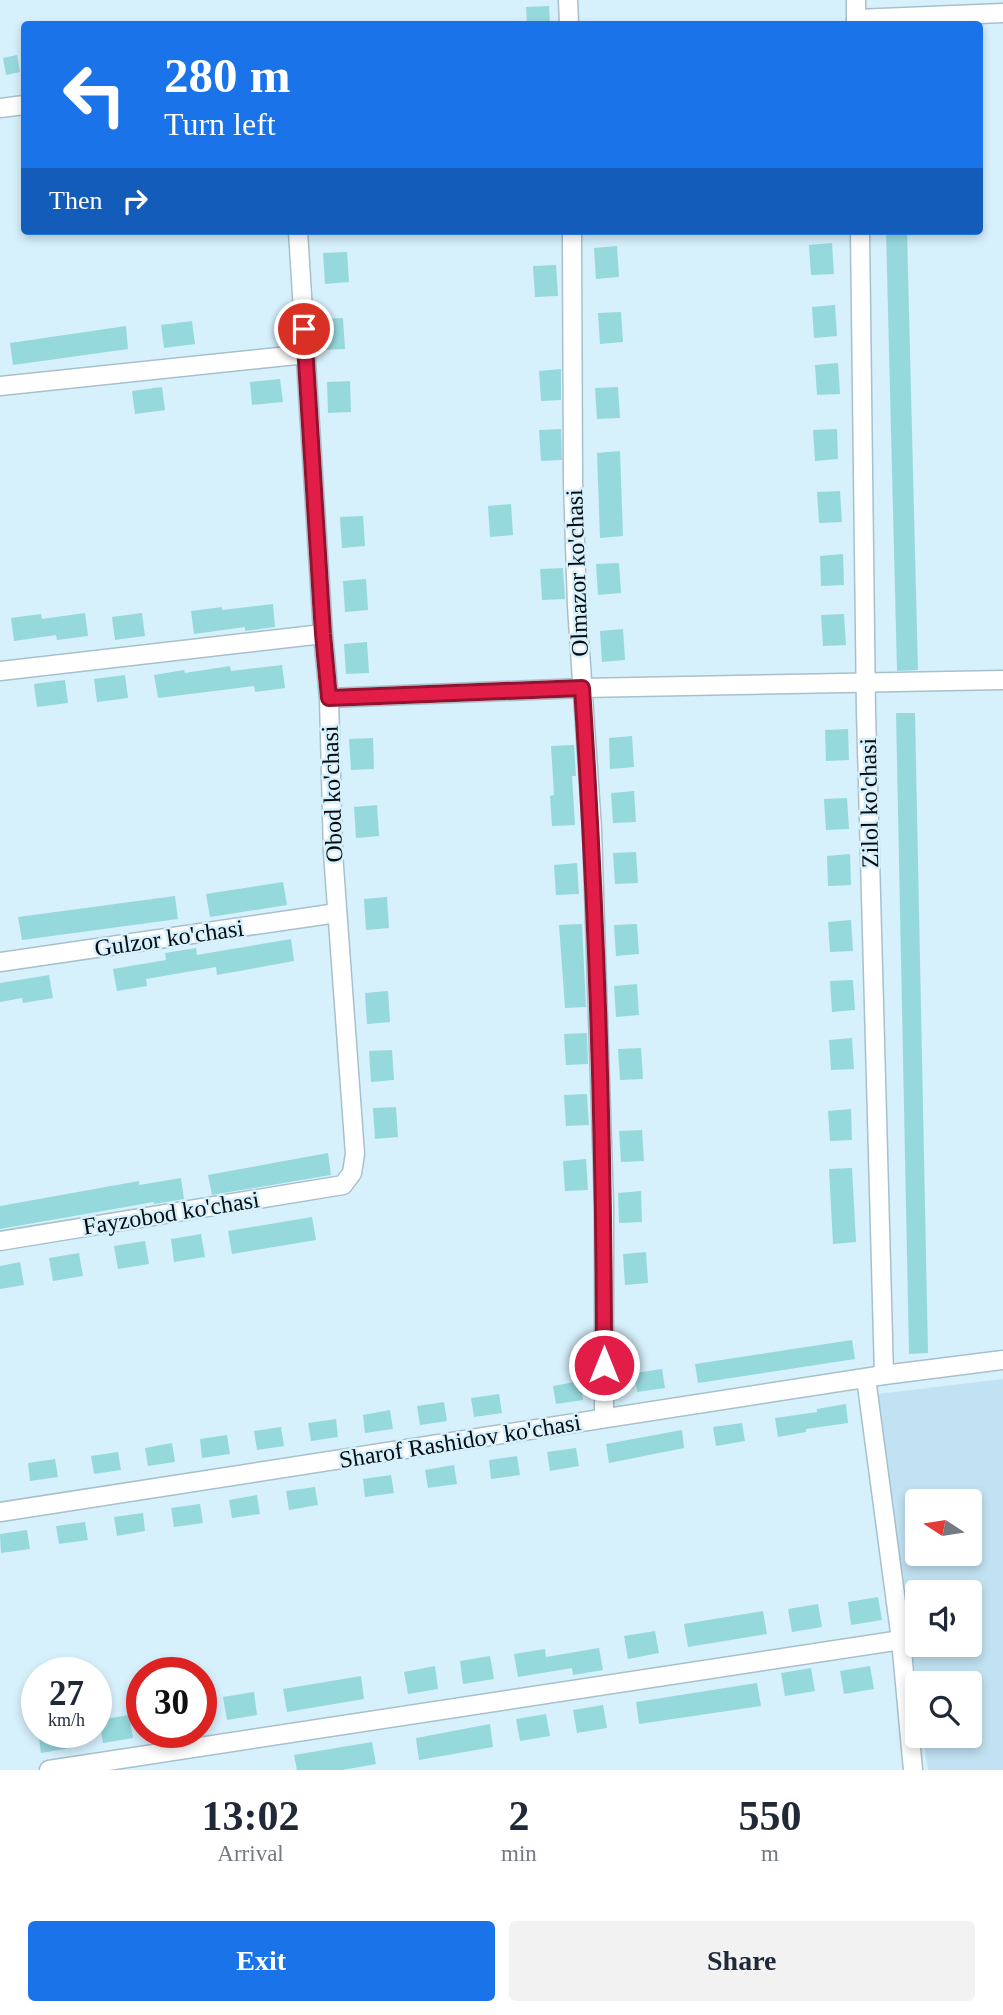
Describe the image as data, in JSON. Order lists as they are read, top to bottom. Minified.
{"streets":{"street":["Olmazor ko'chasi","Obod ko'chasi","Zilol ko'chasi","Gulzor ko'chasi","Fayzobod ko'chasi","Sharof Rashidov ko'chasi"]},"crossings":[["Olmazor ko'chasi","Sharof Rashidov ko'chasi"],["Obod ko'chasi","Gulzor ko'chasi"],["Obod ko'chasi","Fayzobod ko'chasi"],["Zilol ko'chasi","Sharof Rashidov ko'chasi"]],"north":"left","page":{"turn":["280 m","Turn left"],"then":"Then","speed":"27 km/h","limit":"30","eta":["13:02","Arrival","2","min","550","m"],"buttons":["Exit","Share"]}}
